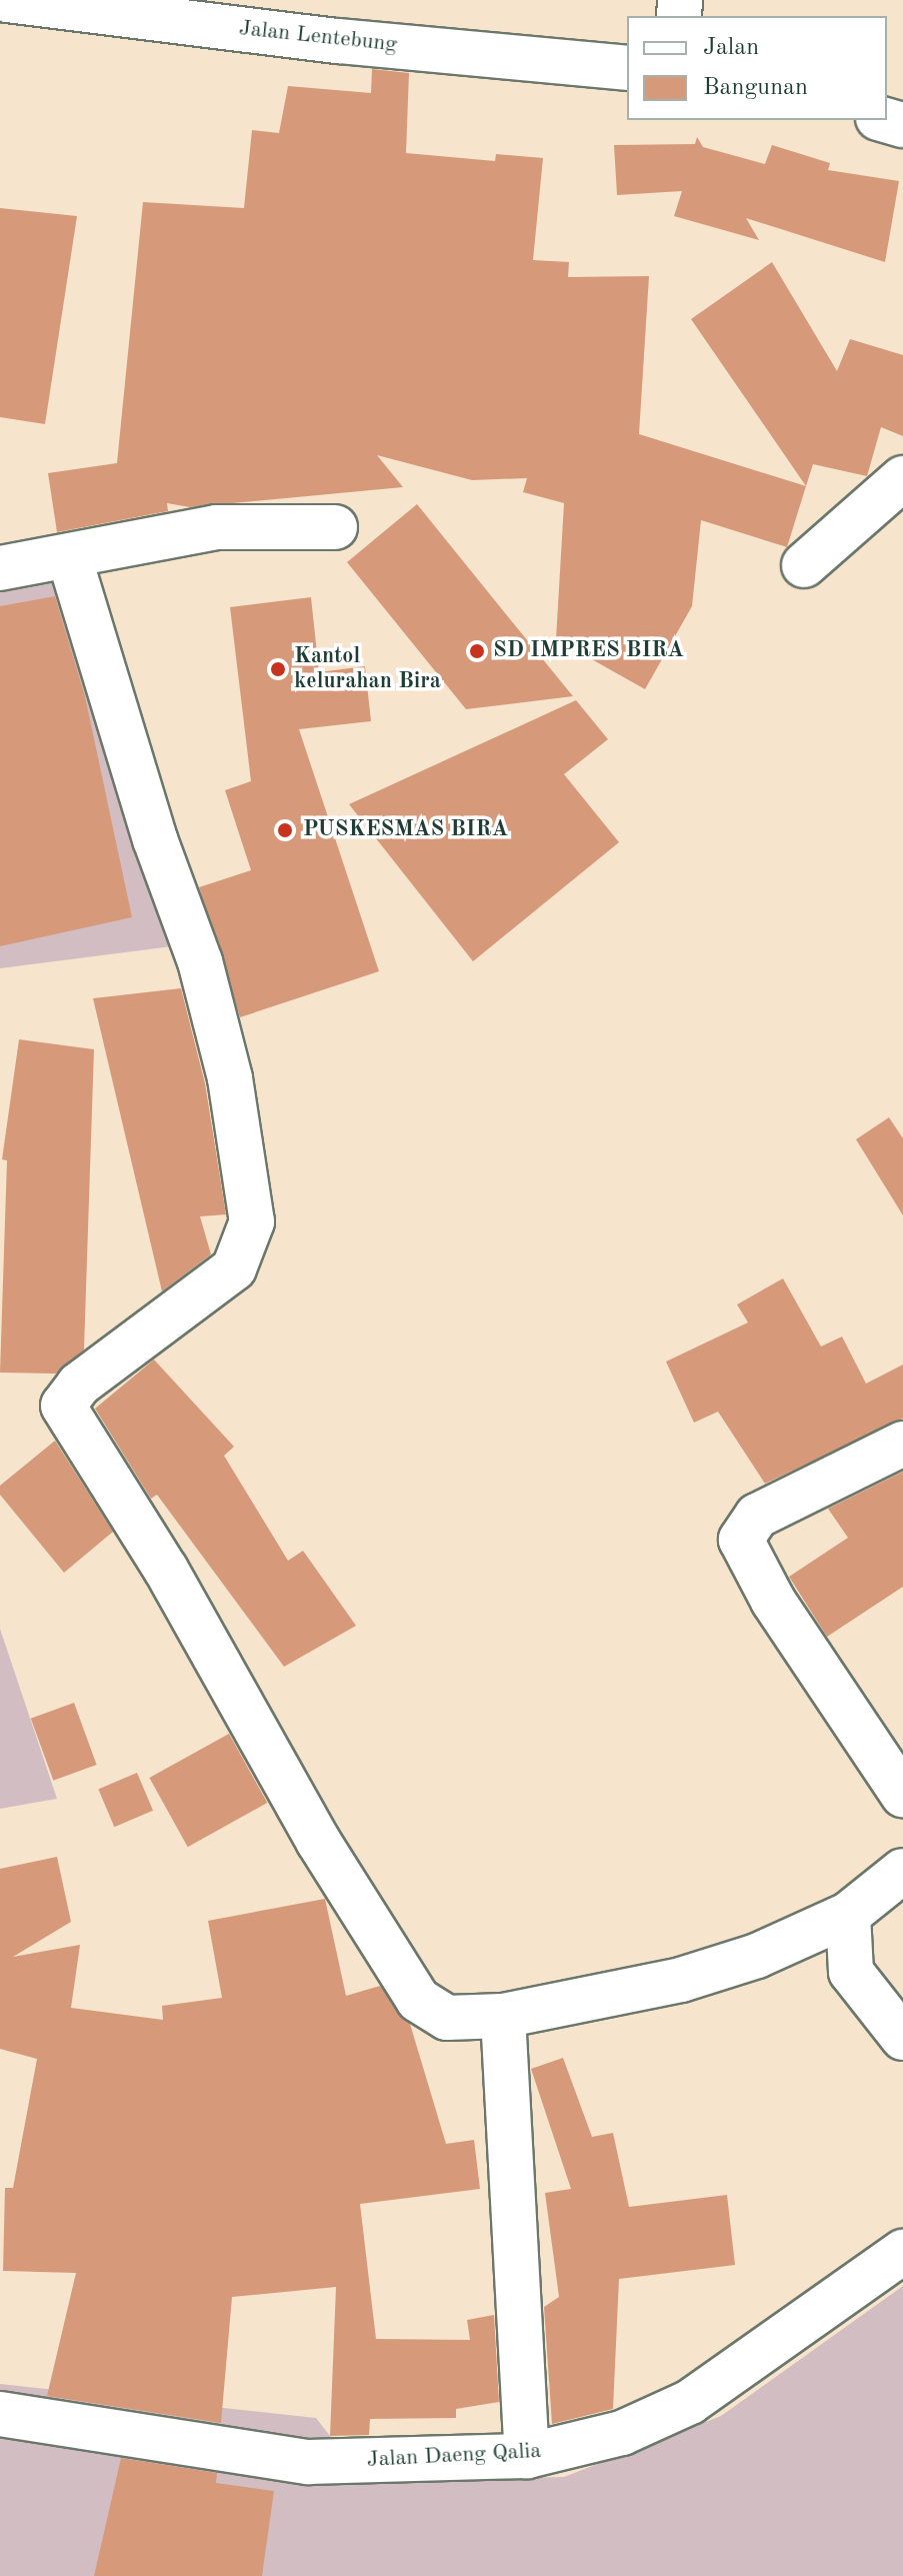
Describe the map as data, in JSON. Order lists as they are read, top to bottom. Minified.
{"streets":{"street":["Jalan Lentebung","Jalan Daeng Qalia"]},"places":["SD IMPRES BIRA","Kantol kelurahan Bira","PUSKESMAS BIRA"],"legend":["Jalan","Bangunan"]}
